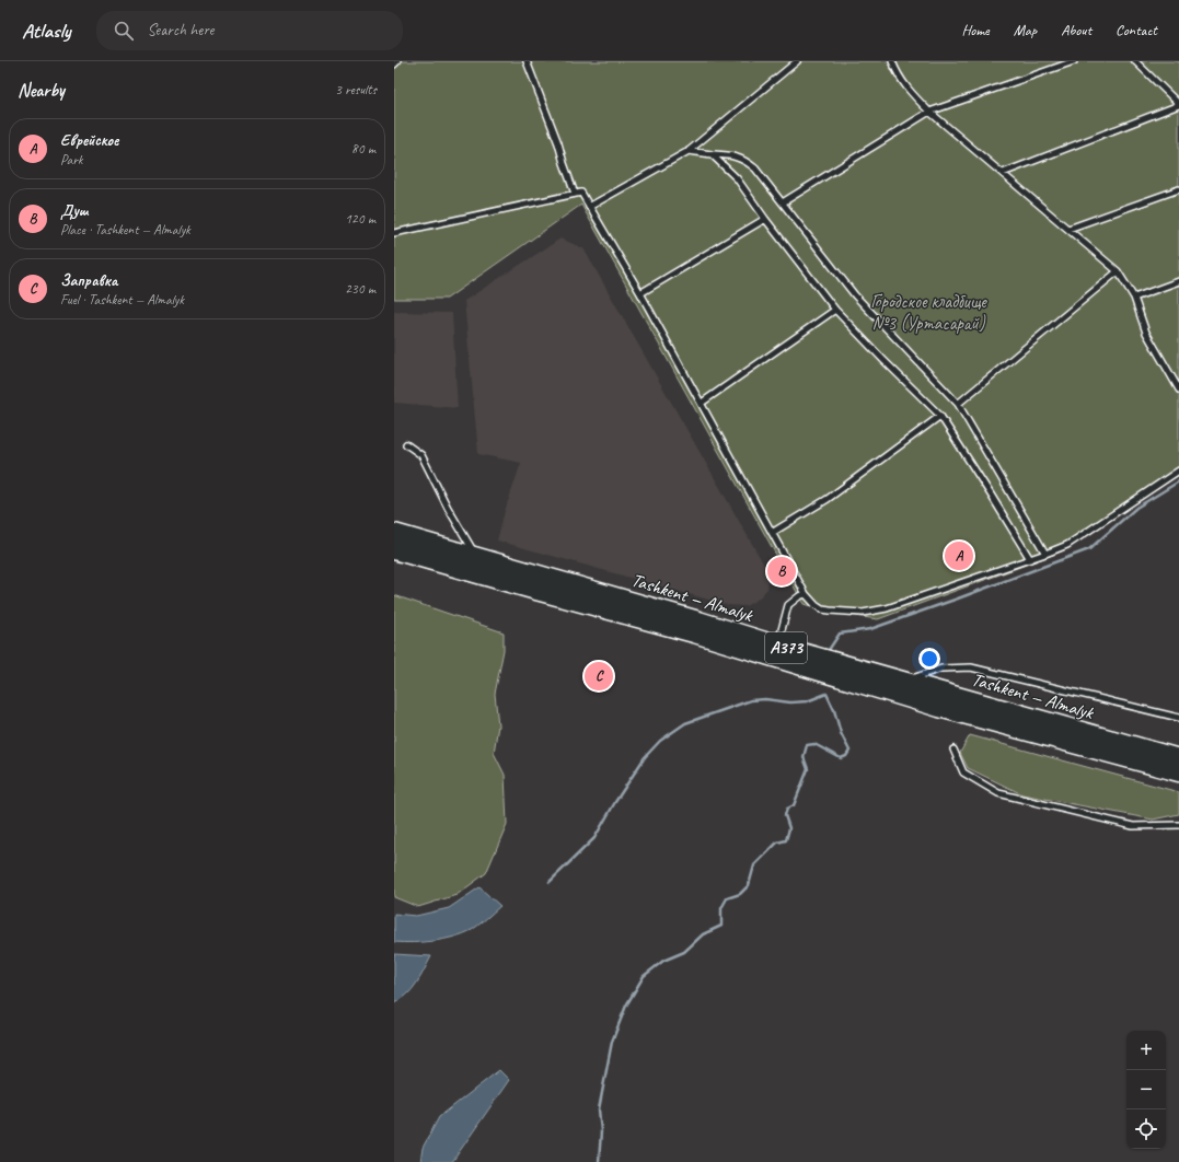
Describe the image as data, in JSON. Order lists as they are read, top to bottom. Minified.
{"streets":{"highway":["Tashkent — Almalyk","A373"]},"parks":["Городское кладбище №3 (Уртасарай)"],"page":{"header":"Atlasly","search":"Search here","nav":["Home","Map","About","Contact"],"heading":["Nearby","3 results"],"list":[{"mark":"A","name":"Еврейское","note":"Park","value":"80 m"},{"mark":"B","name":"Душ","note":"Place · Tashkent — Almalyk","value":"120 m"},{"mark":"C","name":"Заправка","note":"Fuel · Tashkent — Almalyk","value":"230 m"}],"pins":["A","B","C"],"map_buttons":["+","−"]}}
